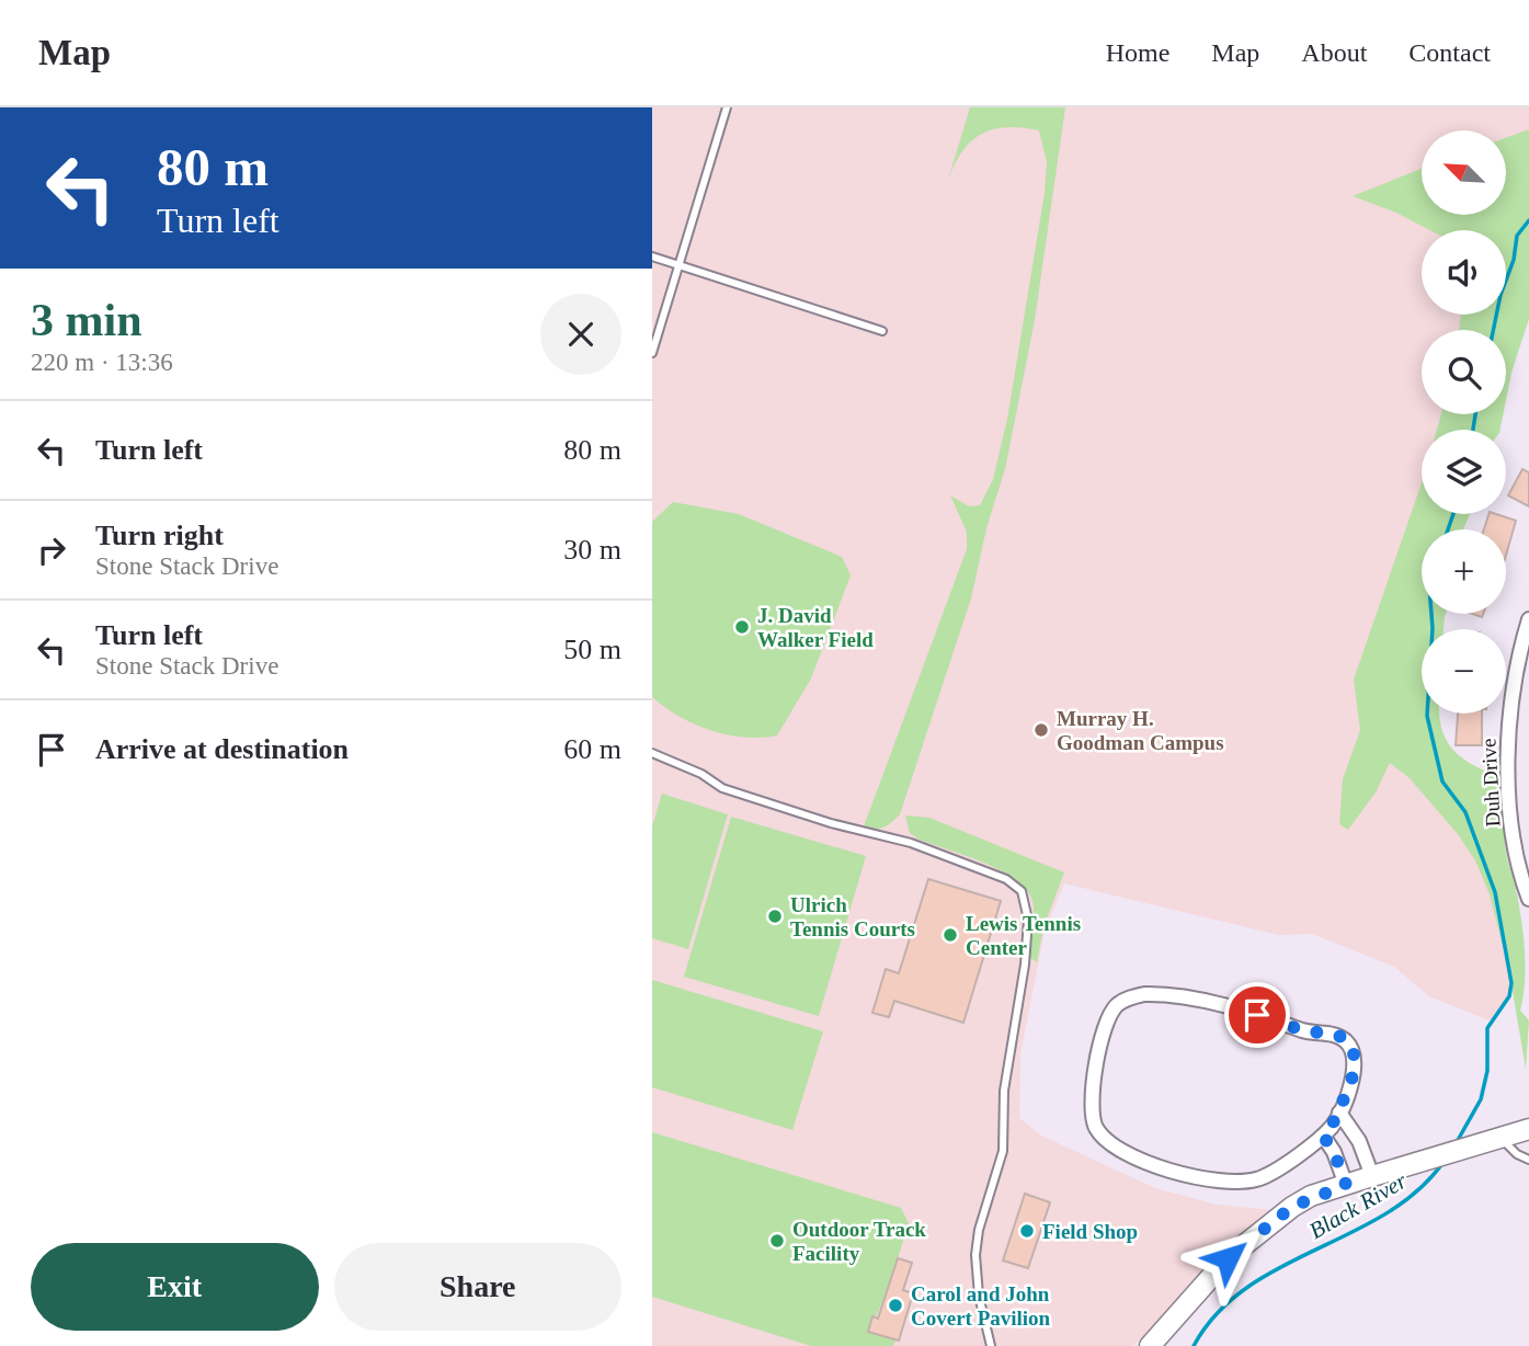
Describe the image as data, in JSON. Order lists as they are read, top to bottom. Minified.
{"streets":{"street":["Duh Drive"]},"water":["Black River"],"places":["J. David Walker Field","Murray H. Goodman Campus","Ulrich Tennis Courts","Lewis Tennis Center","Field Shop","Outdoor Track Facility","Carol and John Covert Pavilion"],"north":"top left","page":{"header":"Map","nav":["Home","Map","About","Contact"],"turn":["80 m","Turn left"],"map_buttons":["+","−"],"heading":["3 min","220 m · 13:36"],"list":[{"name":"Turn left","value":"80 m"},{"name":"Turn right","note":"Stone Stack Drive","value":"30 m"},{"name":"Turn left","note":"Stone Stack Drive","value":"50 m"},{"name":"Arrive at destination","value":"60 m"}],"buttons":["Exit","Share"]}}
